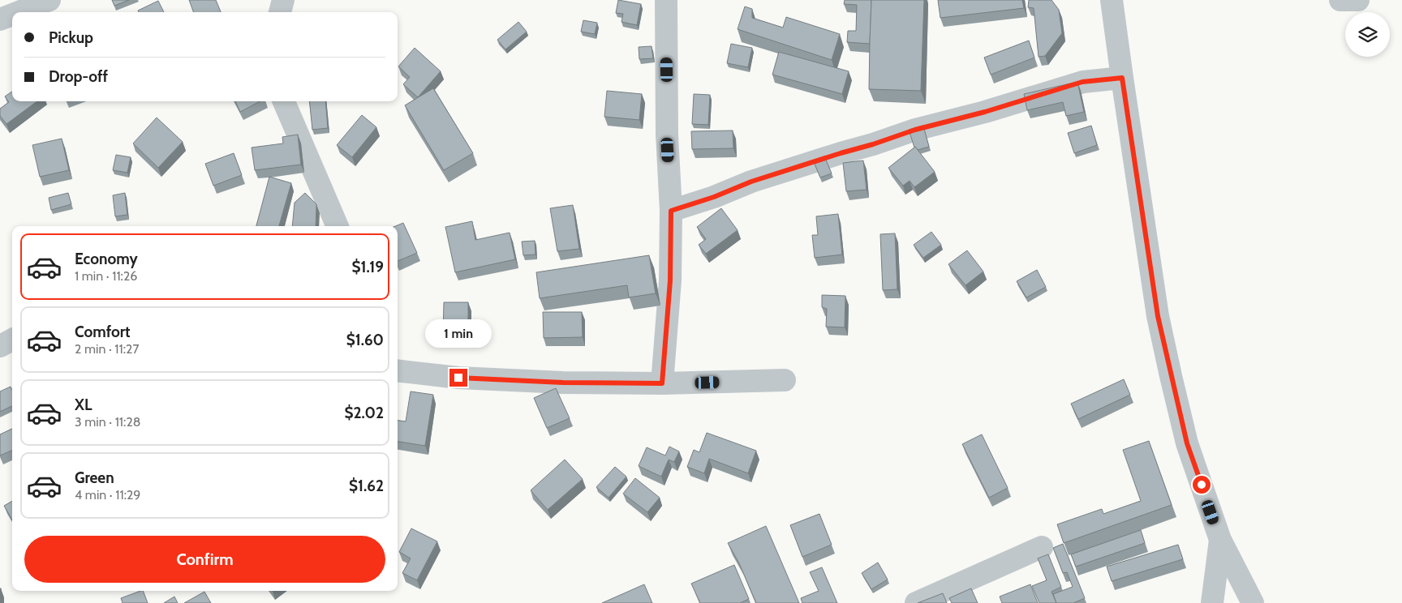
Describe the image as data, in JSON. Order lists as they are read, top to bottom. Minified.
{"page":{"banner":["Pickup","Drop-off"],"list":[{"name":"Economy","note":"1 min · 11:26","value":"$1.19"},{"name":"Comfort","note":"2 min · 11:27","value":"$1.60"},{"name":"XL","note":"3 min · 11:28","value":"$2.02"},{"name":"Green","note":"4 min · 11:29","value":"$1.62"}],"bubble":"1 min","buttons":"Confirm"}}
